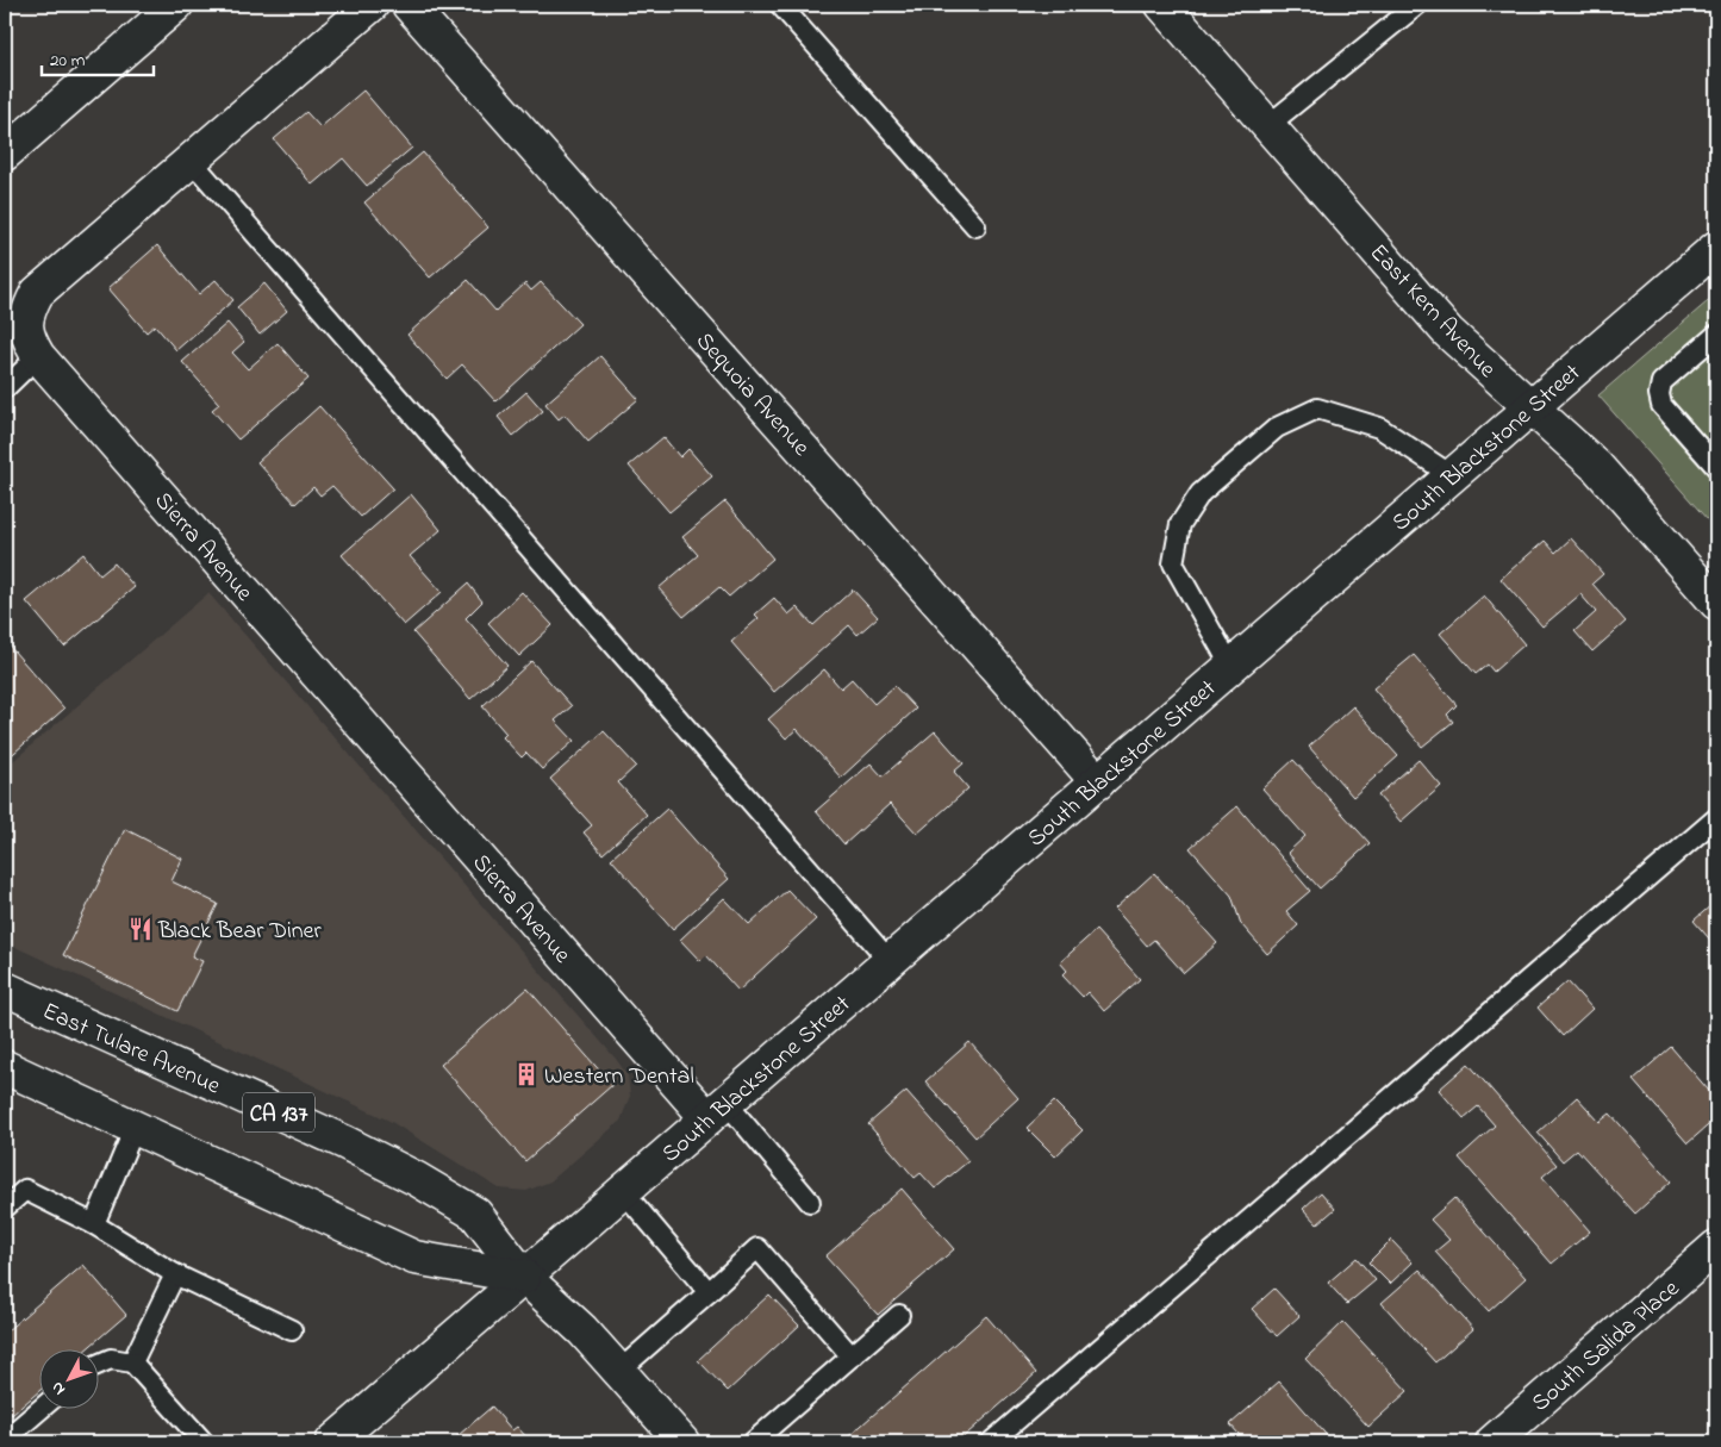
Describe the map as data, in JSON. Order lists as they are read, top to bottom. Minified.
{"streets":{"main road":["East Kern Avenue","Sequoia Avenue","South Blackstone Street","Sierra Avenue","East Tulare Avenue","CA 137","South Salida Place"]},"crossings":[["East Kern Avenue","South Blackstone Street"],["Sequoia Avenue","South Blackstone Street"],["South Blackstone Street","Sierra Avenue"],["South Blackstone Street","East Tulare Avenue"]],"places":{"restaurant":["Black Bear Diner"],"building":["Western Dental"]},"scale_bar":"20 m","north":"bottom left"}
